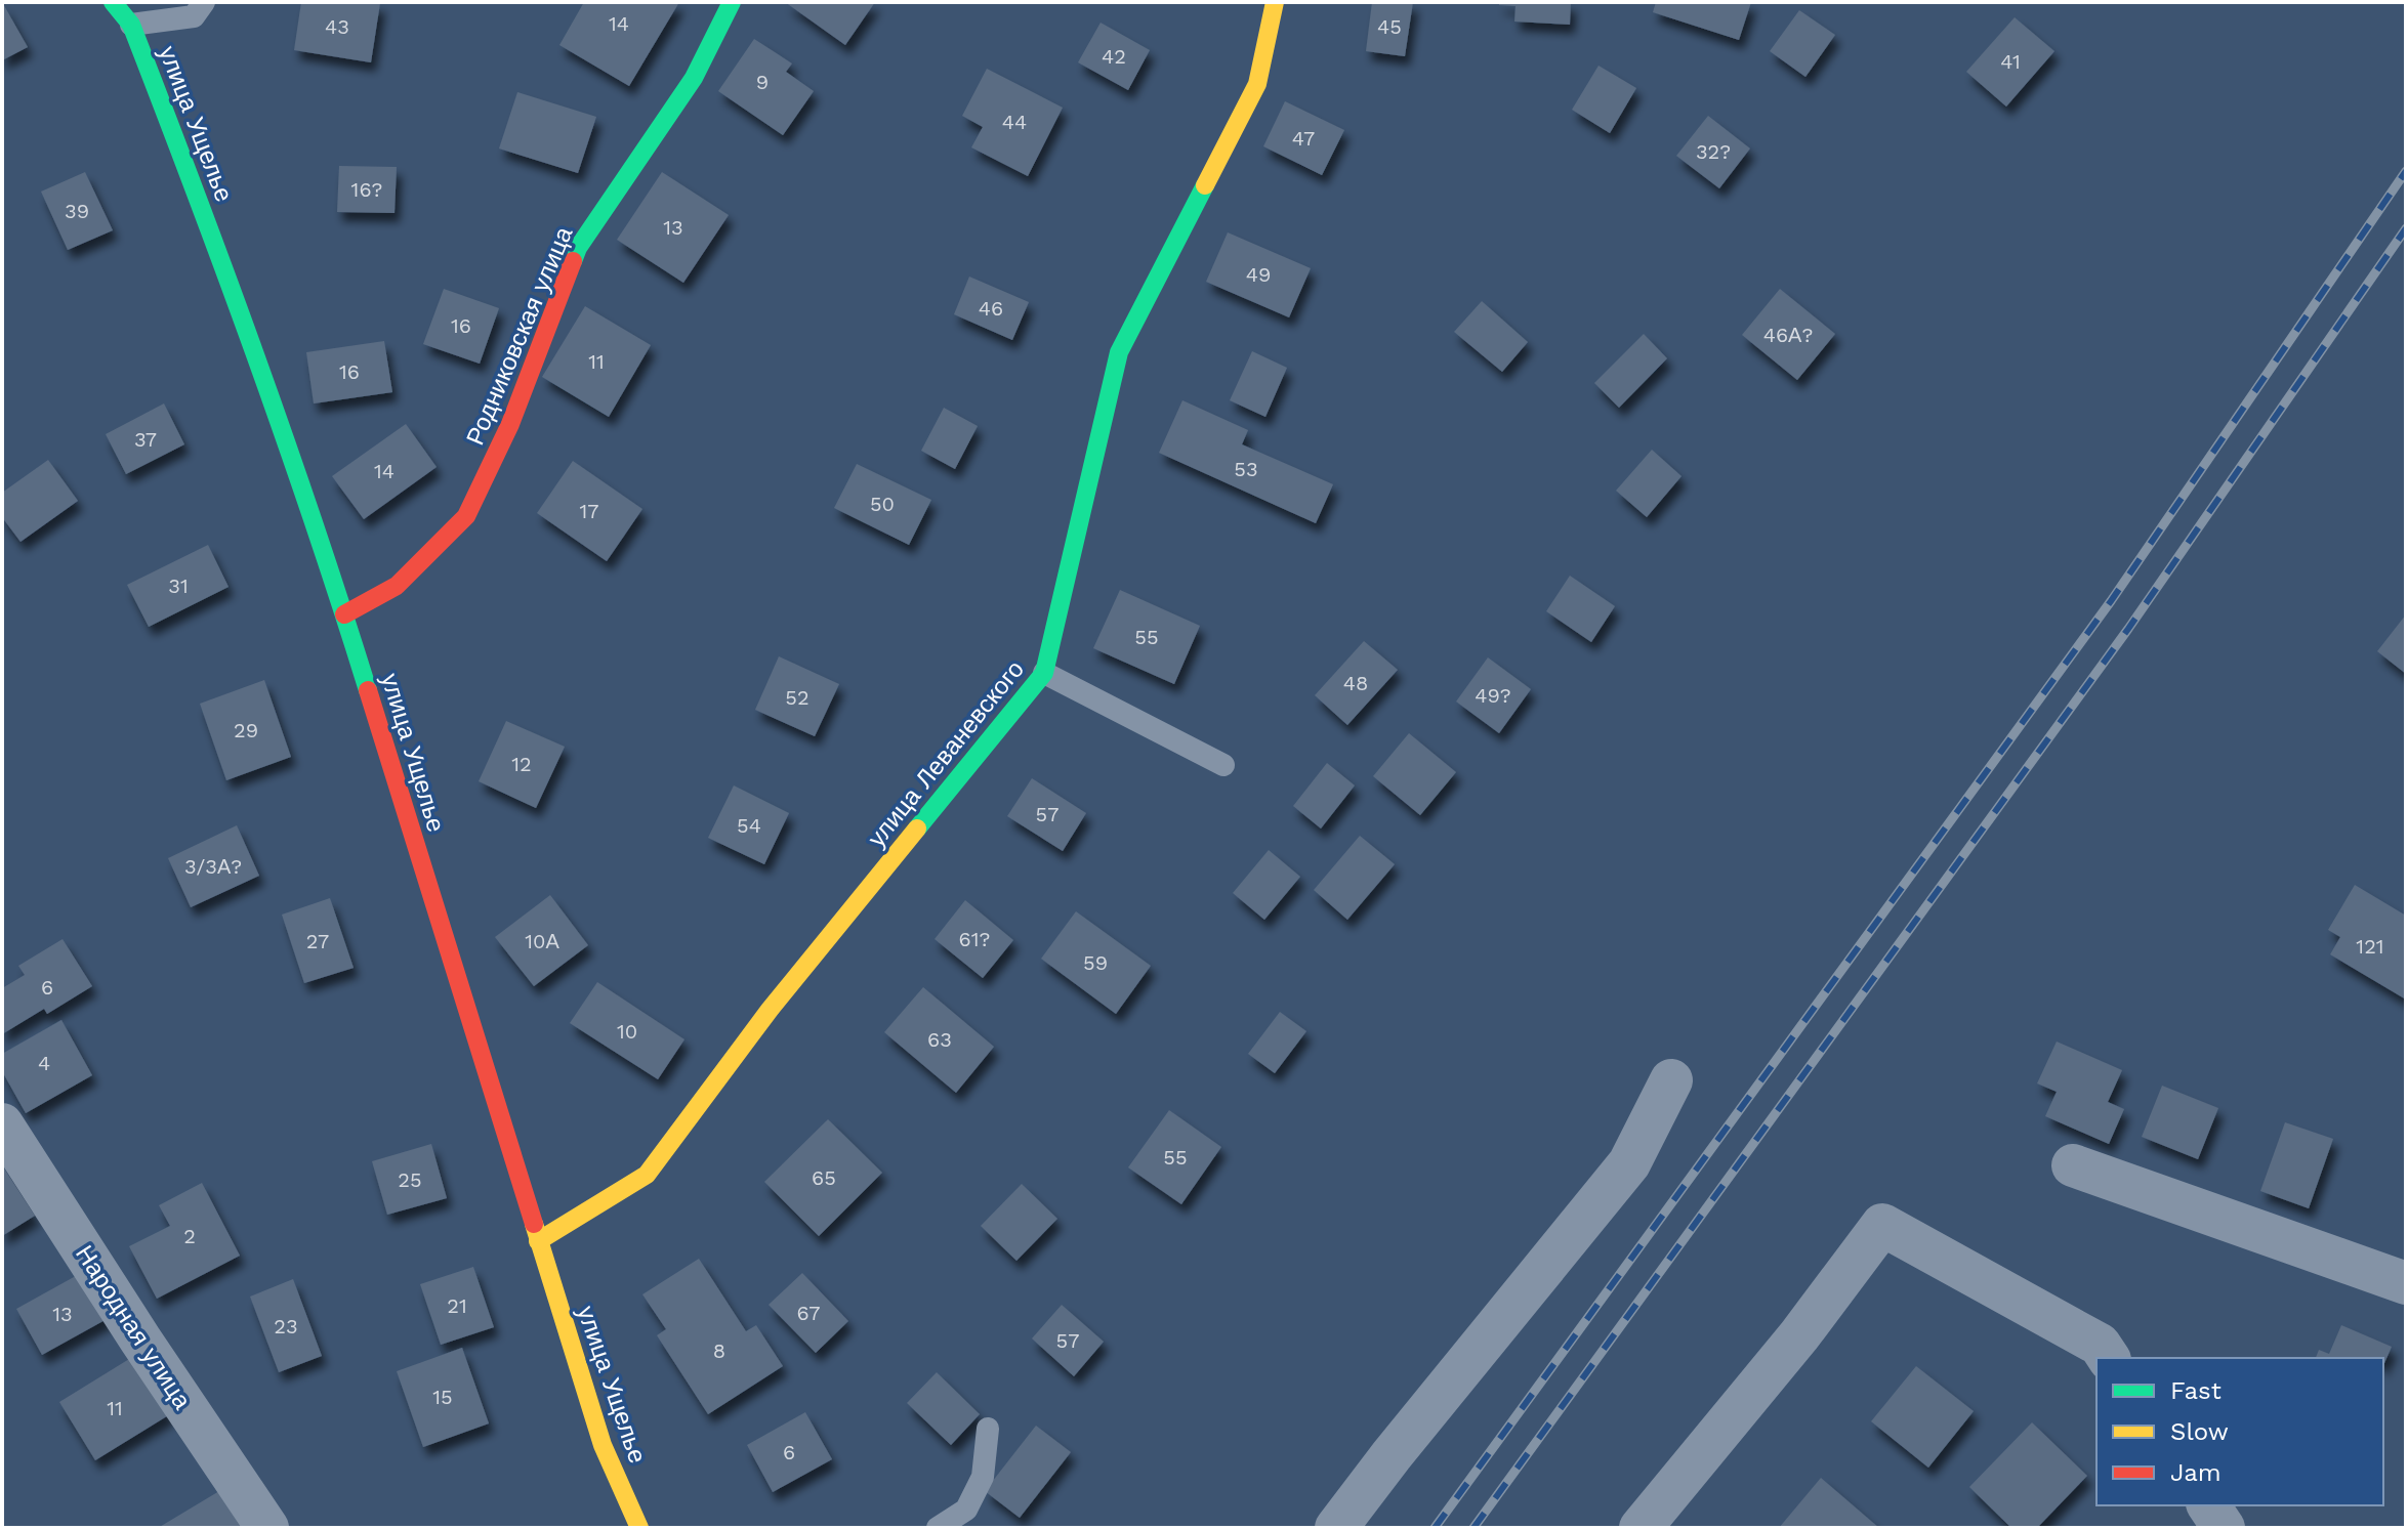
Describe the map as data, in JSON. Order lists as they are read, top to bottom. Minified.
{"streets":{"street":["улица Ущелье","Родниковская улица","улица Леваневского","Народная улица"]},"crossings":[["улица Ущелье","Родниковская улица"],["улица Ущелье","улица Леваневского"]],"house_numbers":["14","43","45","42","41","9","44","47","32?","16?","39","13","49","46","16","46А?","11","16","37","53","14","50","17","31","55","48","49?","52","29","12","57","54","3/3А?","61?","27","10А","121","59","6","10","63","4","55","65","25","2","21","67","13","23","57","8","15","11","6"],"legend":["Fast","Slow","Jam"]}
